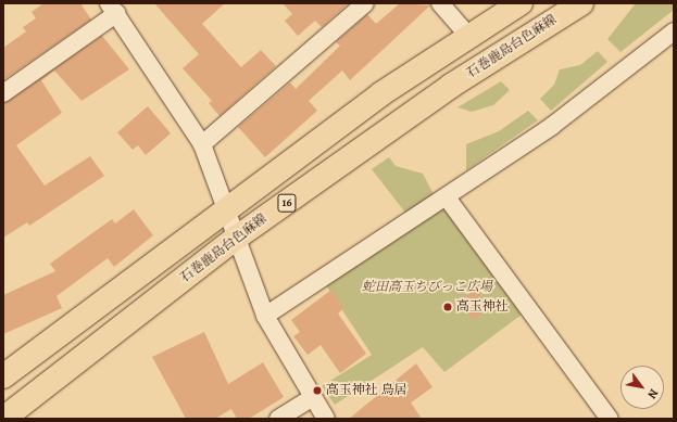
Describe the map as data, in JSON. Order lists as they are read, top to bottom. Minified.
{"streets":{"main road":["石巻鹿島台色麻線","16"]},"parks":["蛇田高玉ちびっこ広場"],"places":["高玉神社","高玉神社 鳥居"],"north":"bottom right"}
